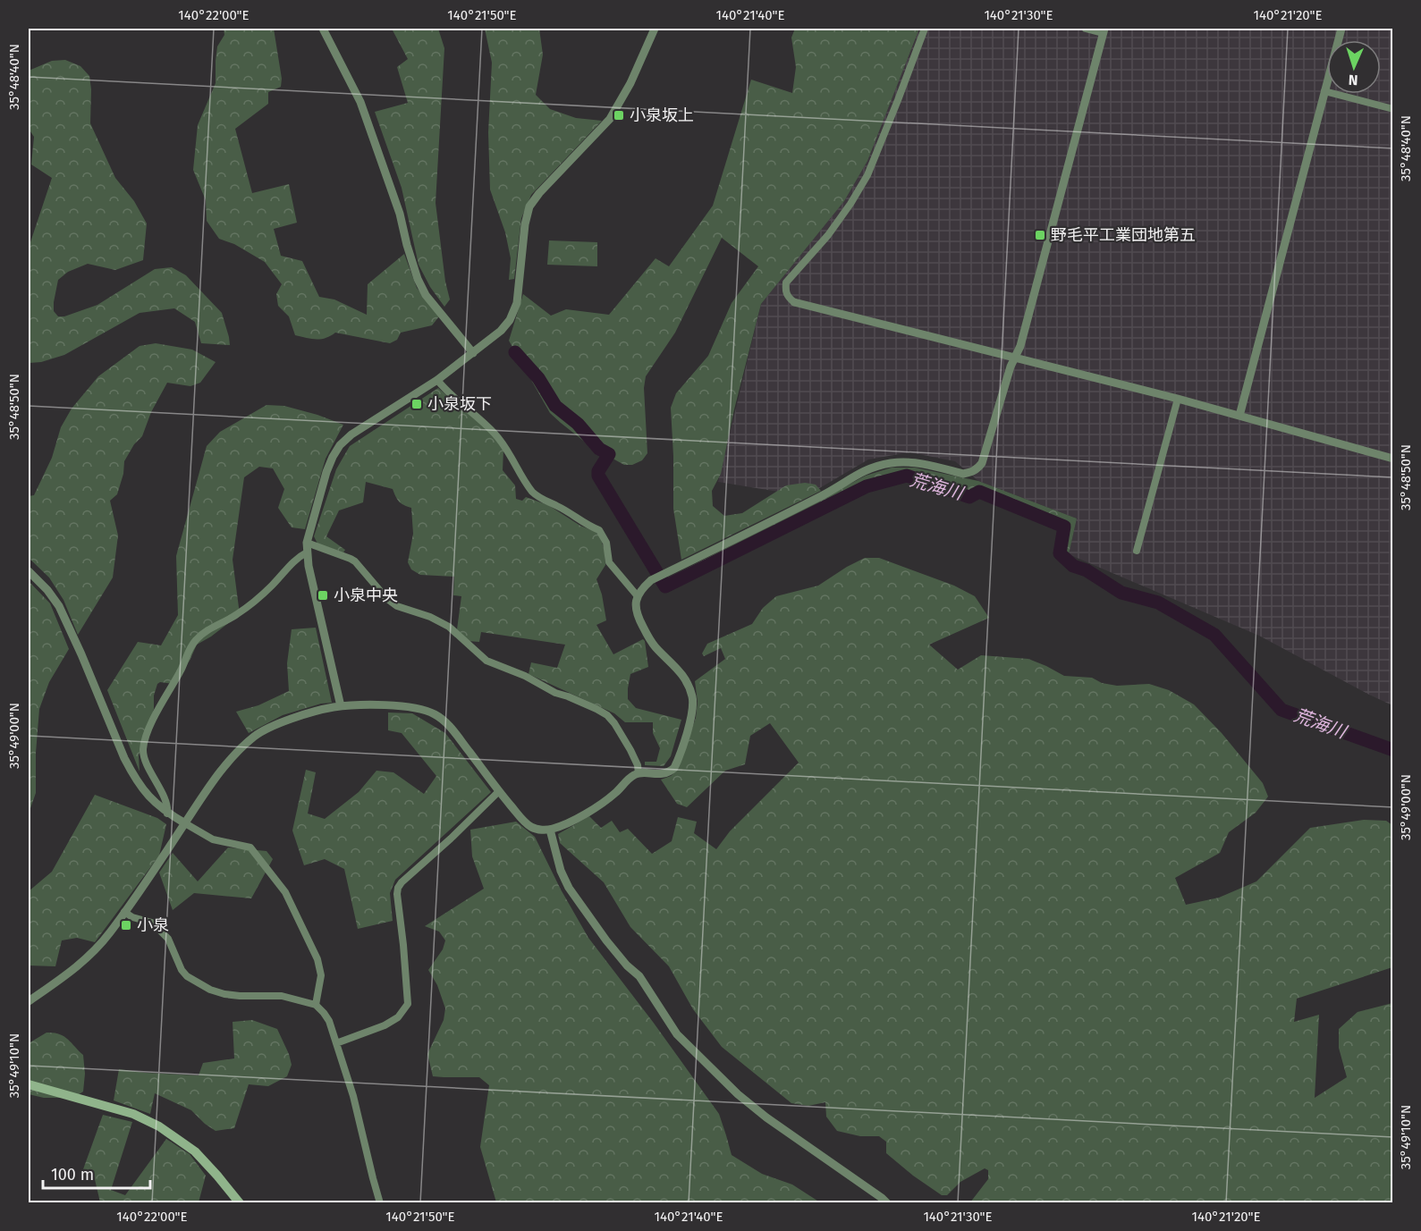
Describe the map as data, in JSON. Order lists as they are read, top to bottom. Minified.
{"water":["荒海川"],"places":{"transit":["小泉坂上","野毛平工業団地第五","小泉坂下","小泉中央","小泉"]},"scale_bar":"100 m","north":"bottom","coordinates":["140°22'00\"E","140°21'50\"E","140°21'40\"E","140°21'30\"E","140°21'20\"E","35°48'40\"N","35°48'50\"N","35°49'00\"N","35°49'10\"N"]}
